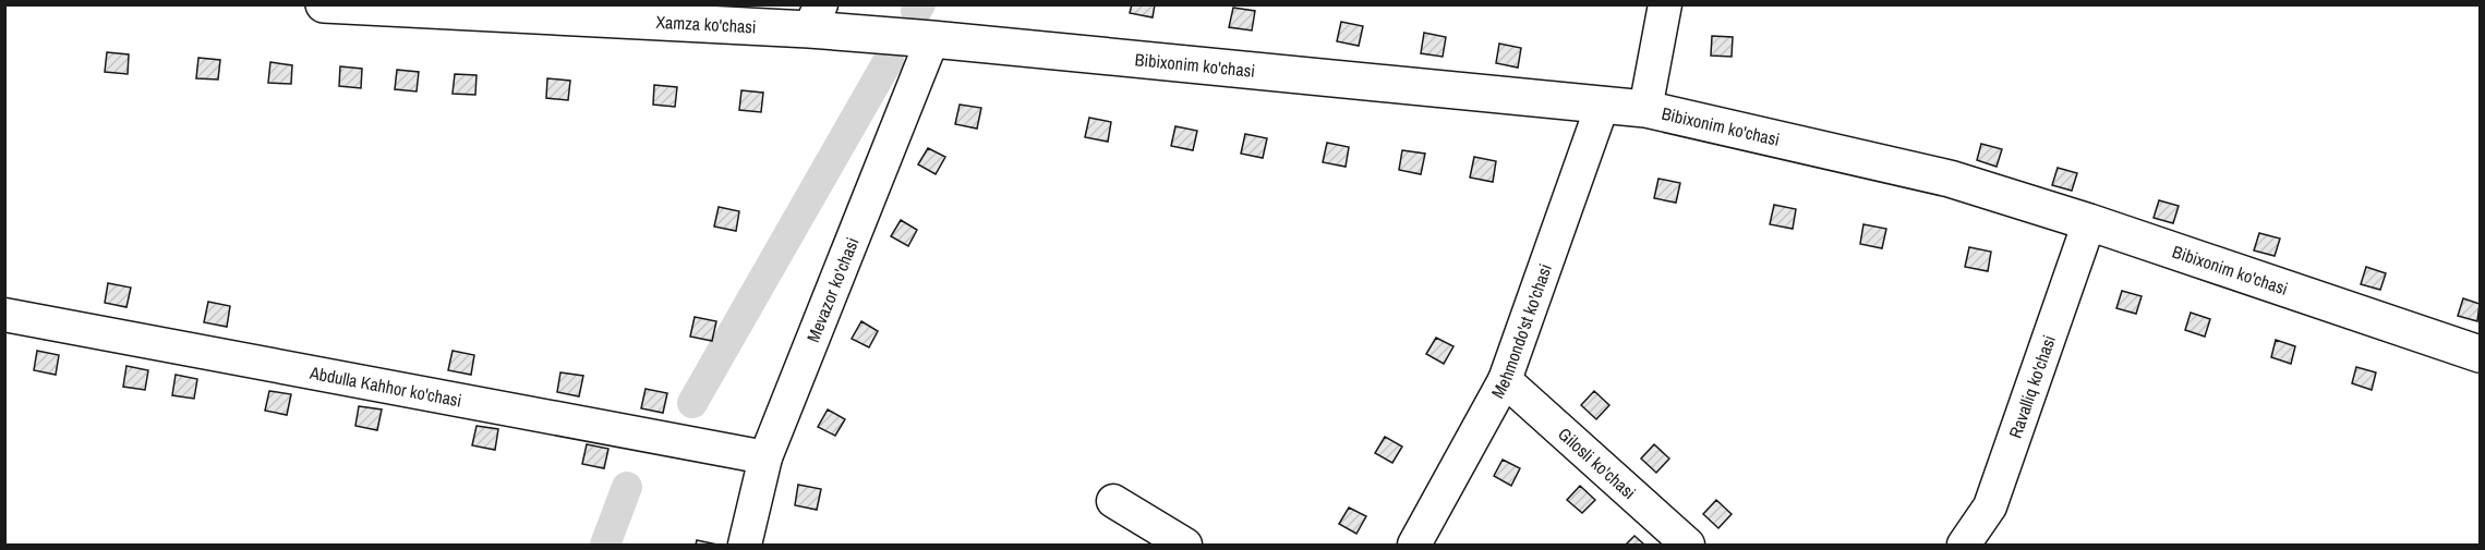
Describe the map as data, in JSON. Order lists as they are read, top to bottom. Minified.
{"streets":{"main road":["Xamza ko'chasi","Bibixonim ko'chasi"],"street":["Mevazor ko'chasi","Mehmondo'st ko'chasi","Abdulla Kahhor ko'chasi","Ravalliq ko'chasi","Gilosli ko'chasi"]},"crossings":[["Xamza ko'chasi","Bibixonim ko'chasi"],["Xamza ko'chasi","Mevazor ko'chasi"],["Bibixonim ko'chasi","Mevazor ko'chasi"],["Bibixonim ko'chasi","Mehmondo'st ko'chasi"],["Bibixonim ko'chasi","Ravalliq ko'chasi"],["Mevazor ko'chasi","Abdulla Kahhor ko'chasi"],["Mehmondo'st ko'chasi","Gilosli ko'chasi"]]}
